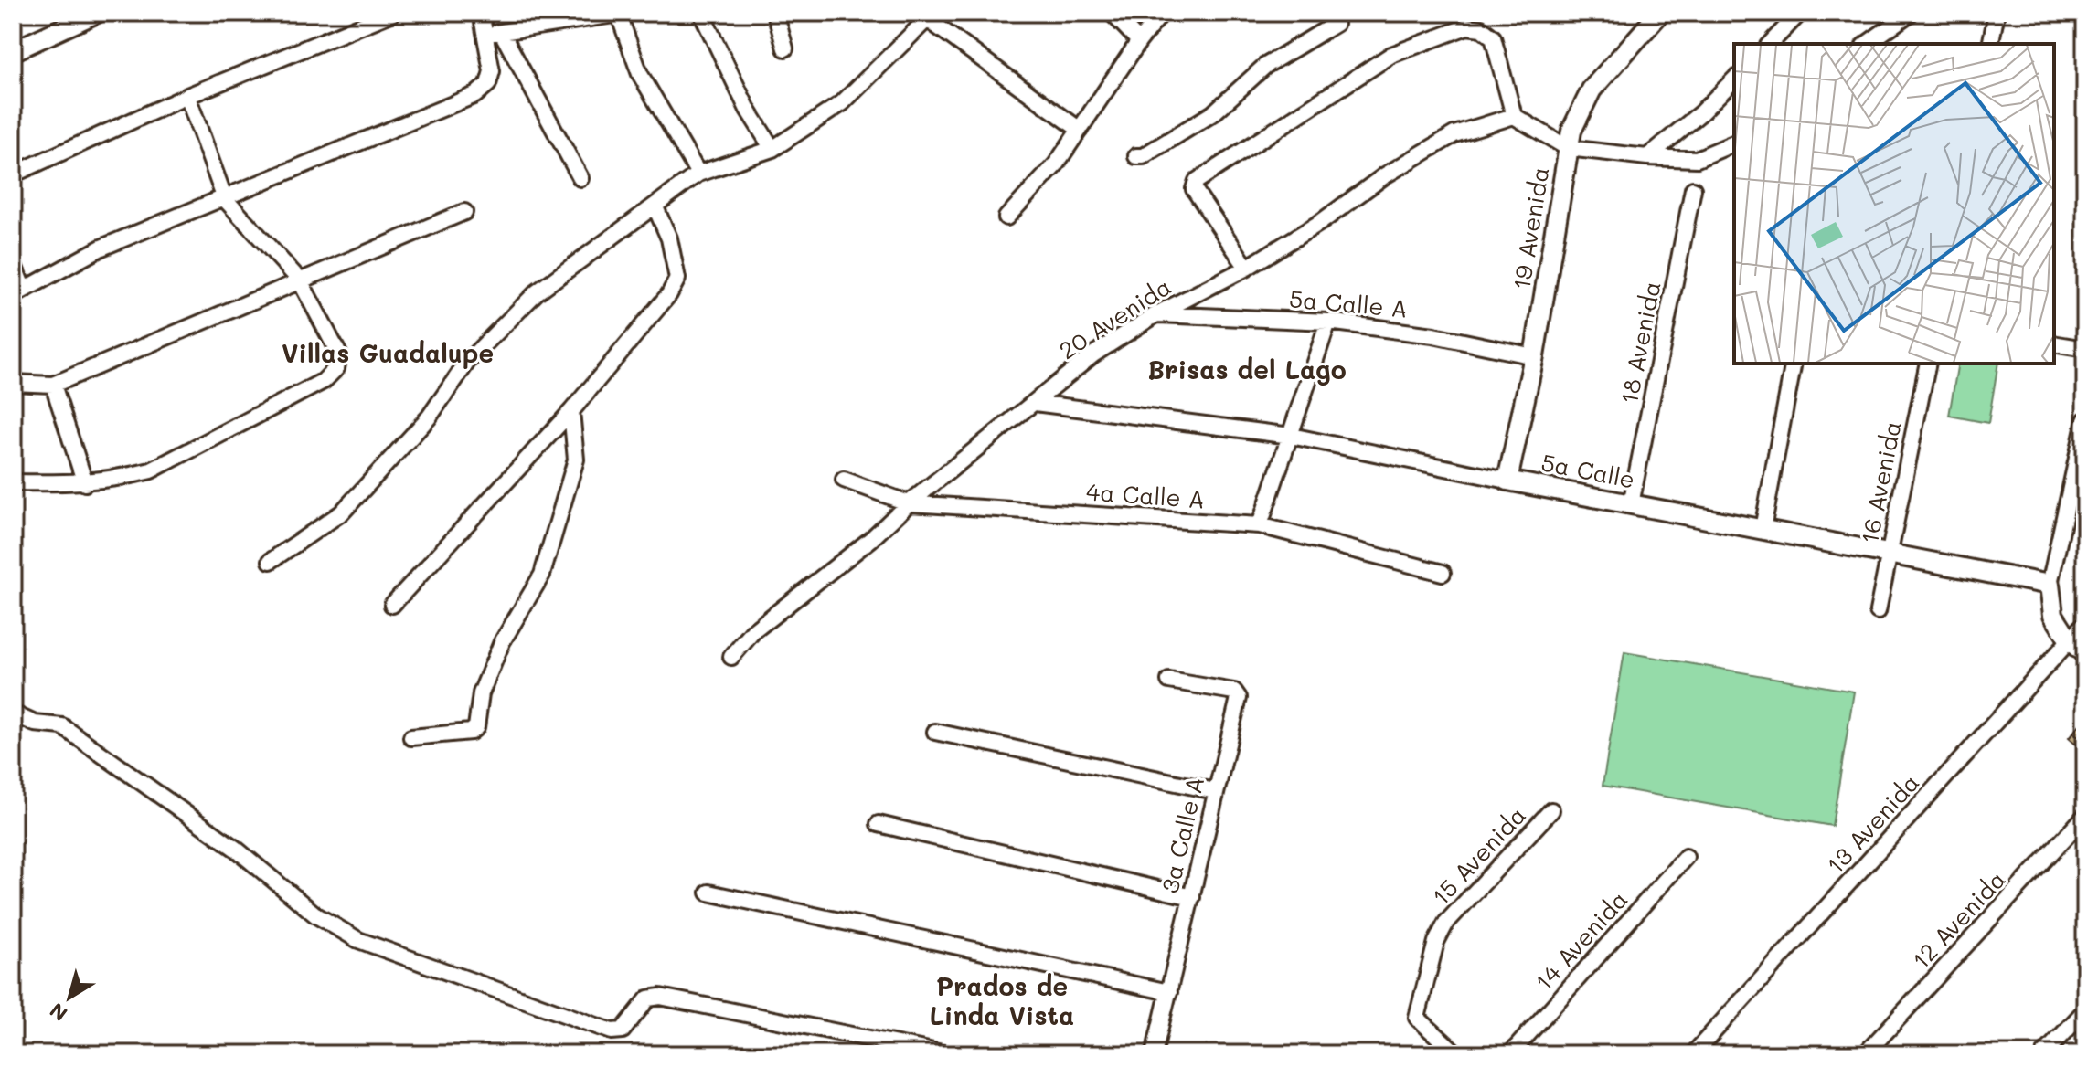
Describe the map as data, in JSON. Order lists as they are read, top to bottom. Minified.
{"streets":{"street":["19 Avenida","5a Calle A","20 Avenida","18 Avenida","5a Calle","16 Avenida","4a Calle A","13 Avenida","3a Calle A","15 Avenida","12 Avenida","14 Avenida"]},"crossings":[["19 Avenida","5a Calle A"],["19 Avenida","5a Calle"],["5a Calle A","20 Avenida"],["20 Avenida","5a Calle"],["20 Avenida","4a Calle A"],["18 Avenida","5a Calle"],["5a Calle","16 Avenida"]],"districts":["Villas Guadalupe","Brisas del Lago","Prados de Linda Vista"],"north":"bottom left"}
